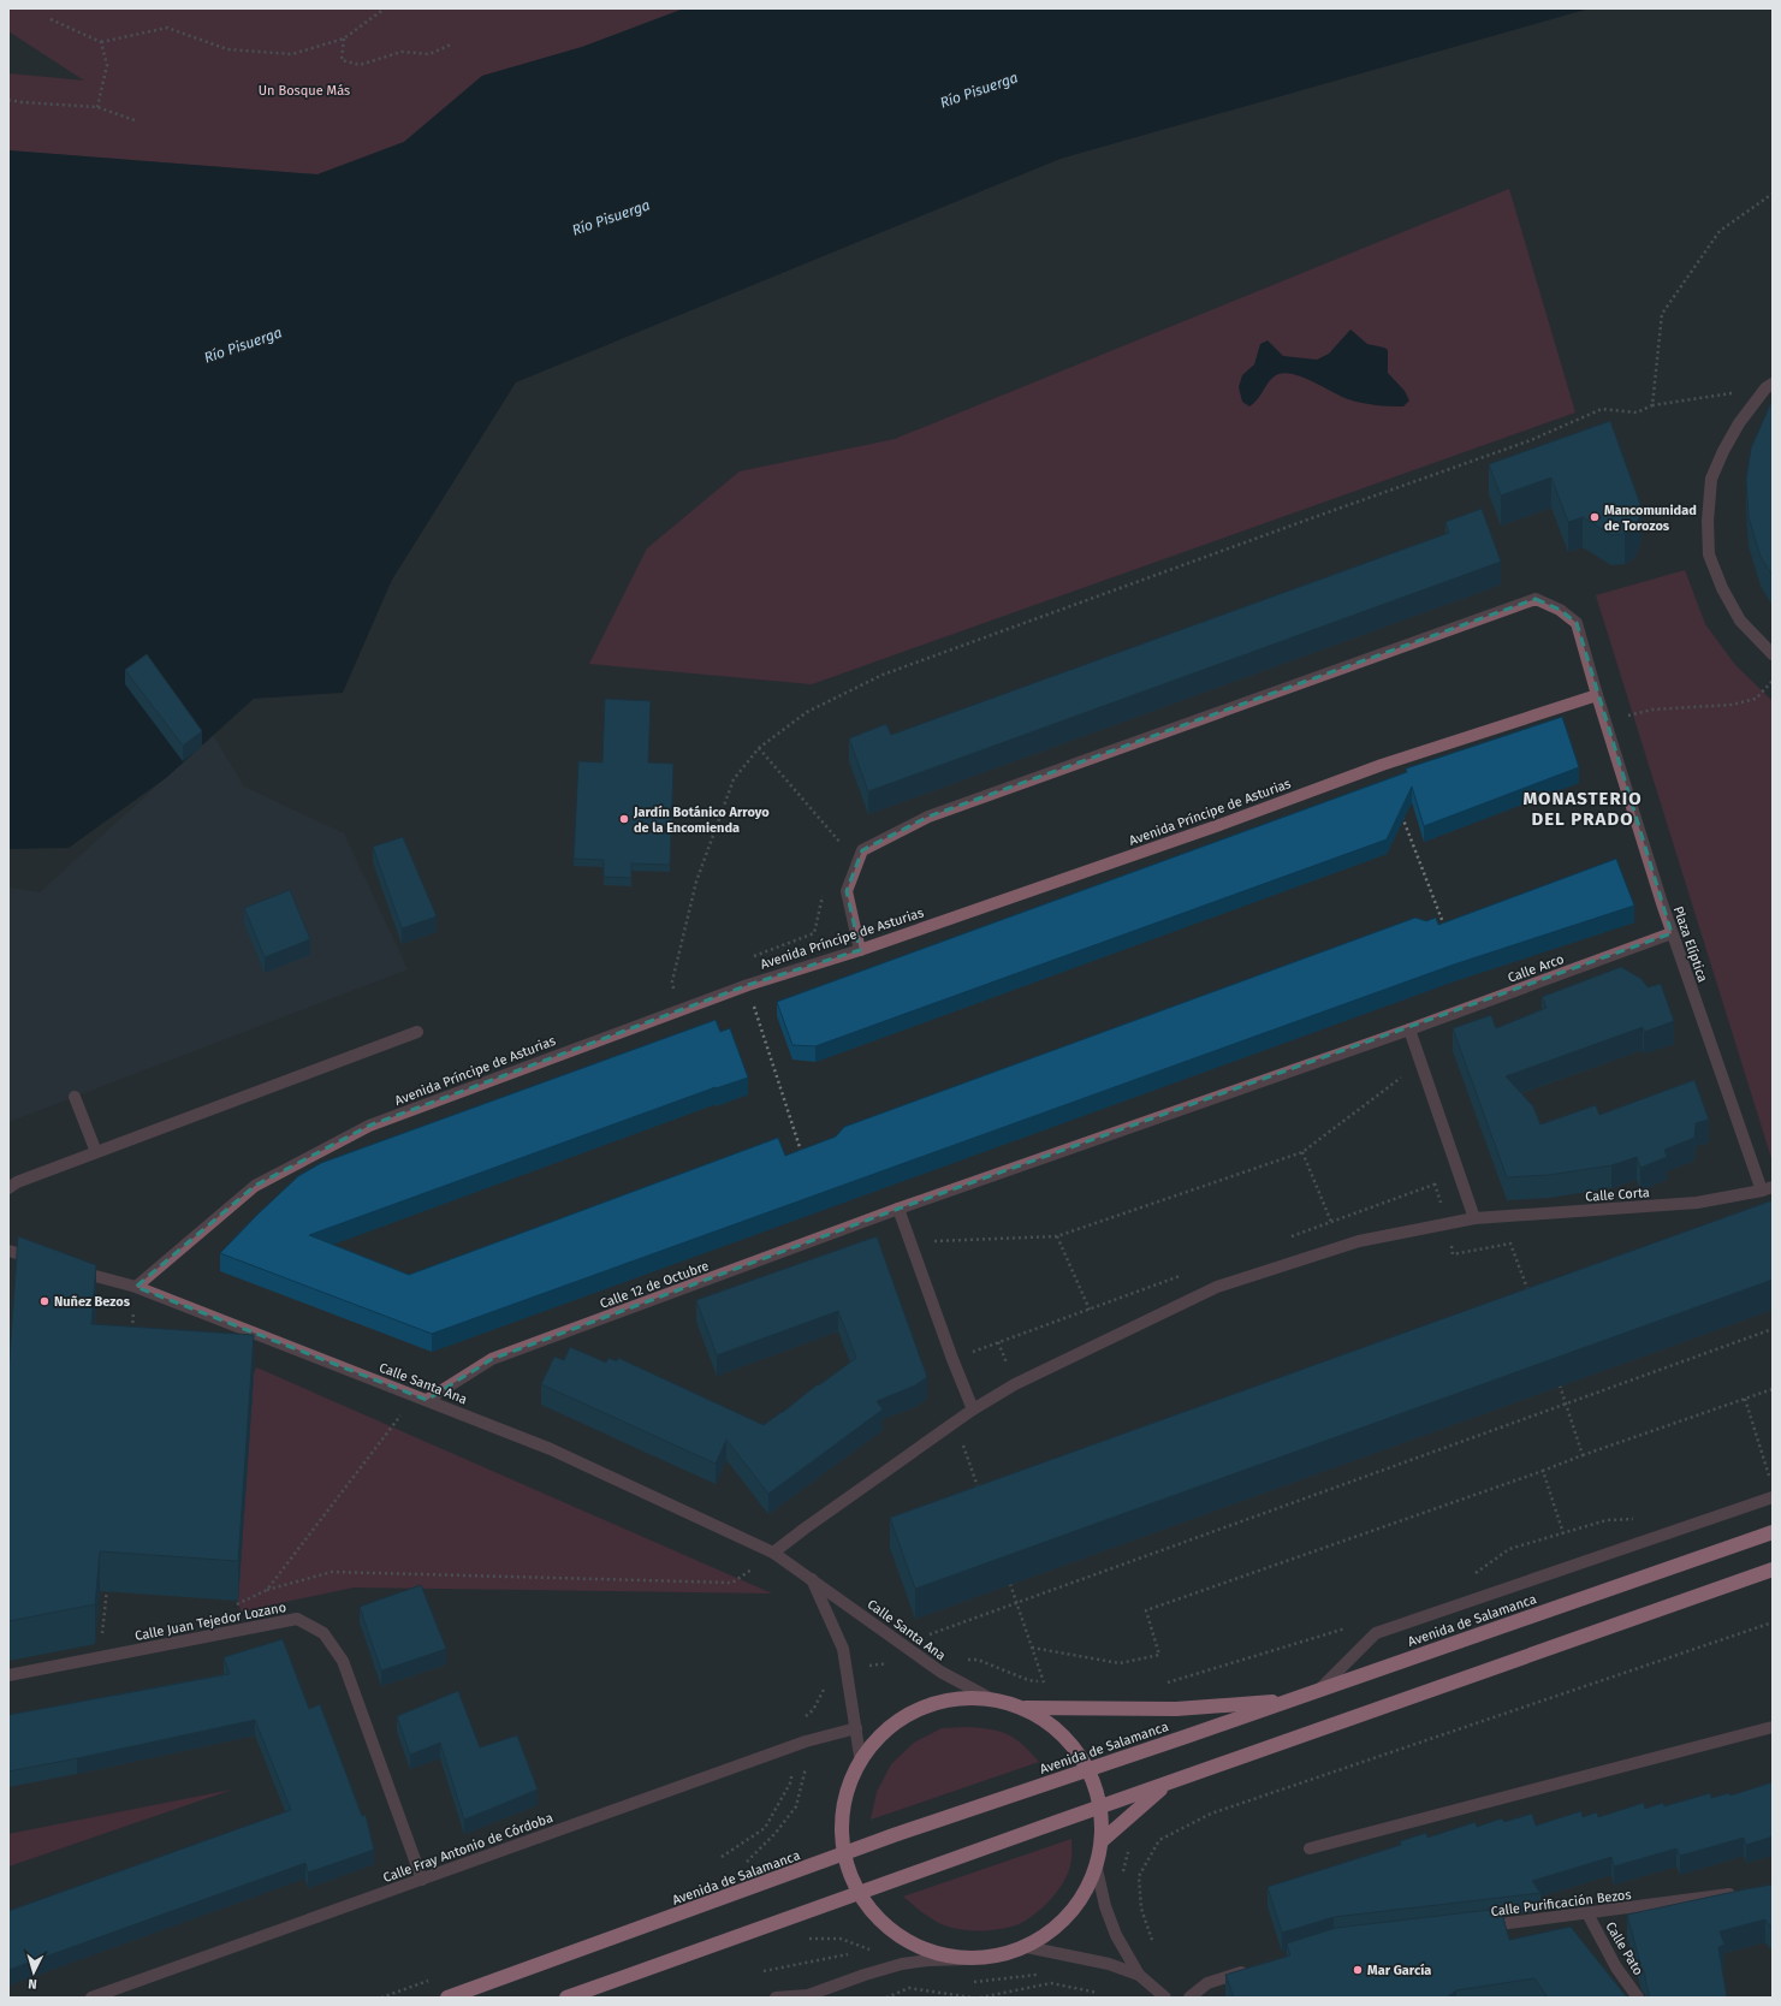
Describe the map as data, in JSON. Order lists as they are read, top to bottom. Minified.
{"streets":{"highway":["Avenida de Salamanca"],"street":["Avenida Príncipe de Asturias","Plaza Elíptica","Calle Arco","Calle Corta","Calle 12 de Octubre","Calle Santa Ana","Calle Juan Tejedor Lozano","Calle Fray Antonio de Córdoba","Calle Purificación Bezos","Calle Pato"]},"crossings":[["Avenida Príncipe de Asturias","Plaza Elíptica"],["Avenida Príncipe de Asturias","Calle Santa Ana"],["Plaza Elíptica","Calle Arco"],["Plaza Elíptica","Calle Corta"],["Calle Arco","Calle 12 de Octubre"],["Calle Corta","Calle Santa Ana"],["Calle 12 de Octubre","Calle Santa Ana"],["Avenida de Salamanca","Calle Fray Antonio de Córdoba"],["Calle Juan Tejedor Lozano","Calle Fray Antonio de Córdoba"],["Calle Purificación Bezos","Calle Pato"]],"districts":["MONASTERIO DEL PRADO"],"water":["Río Pisuerga"],"parks":["Un Bosque Más"],"places":["Mancomunidad de Torozos","Jardín Botánico Arroyo de la Encomienda","Nuñez Bezos","Mar García"],"north":"bottom"}
